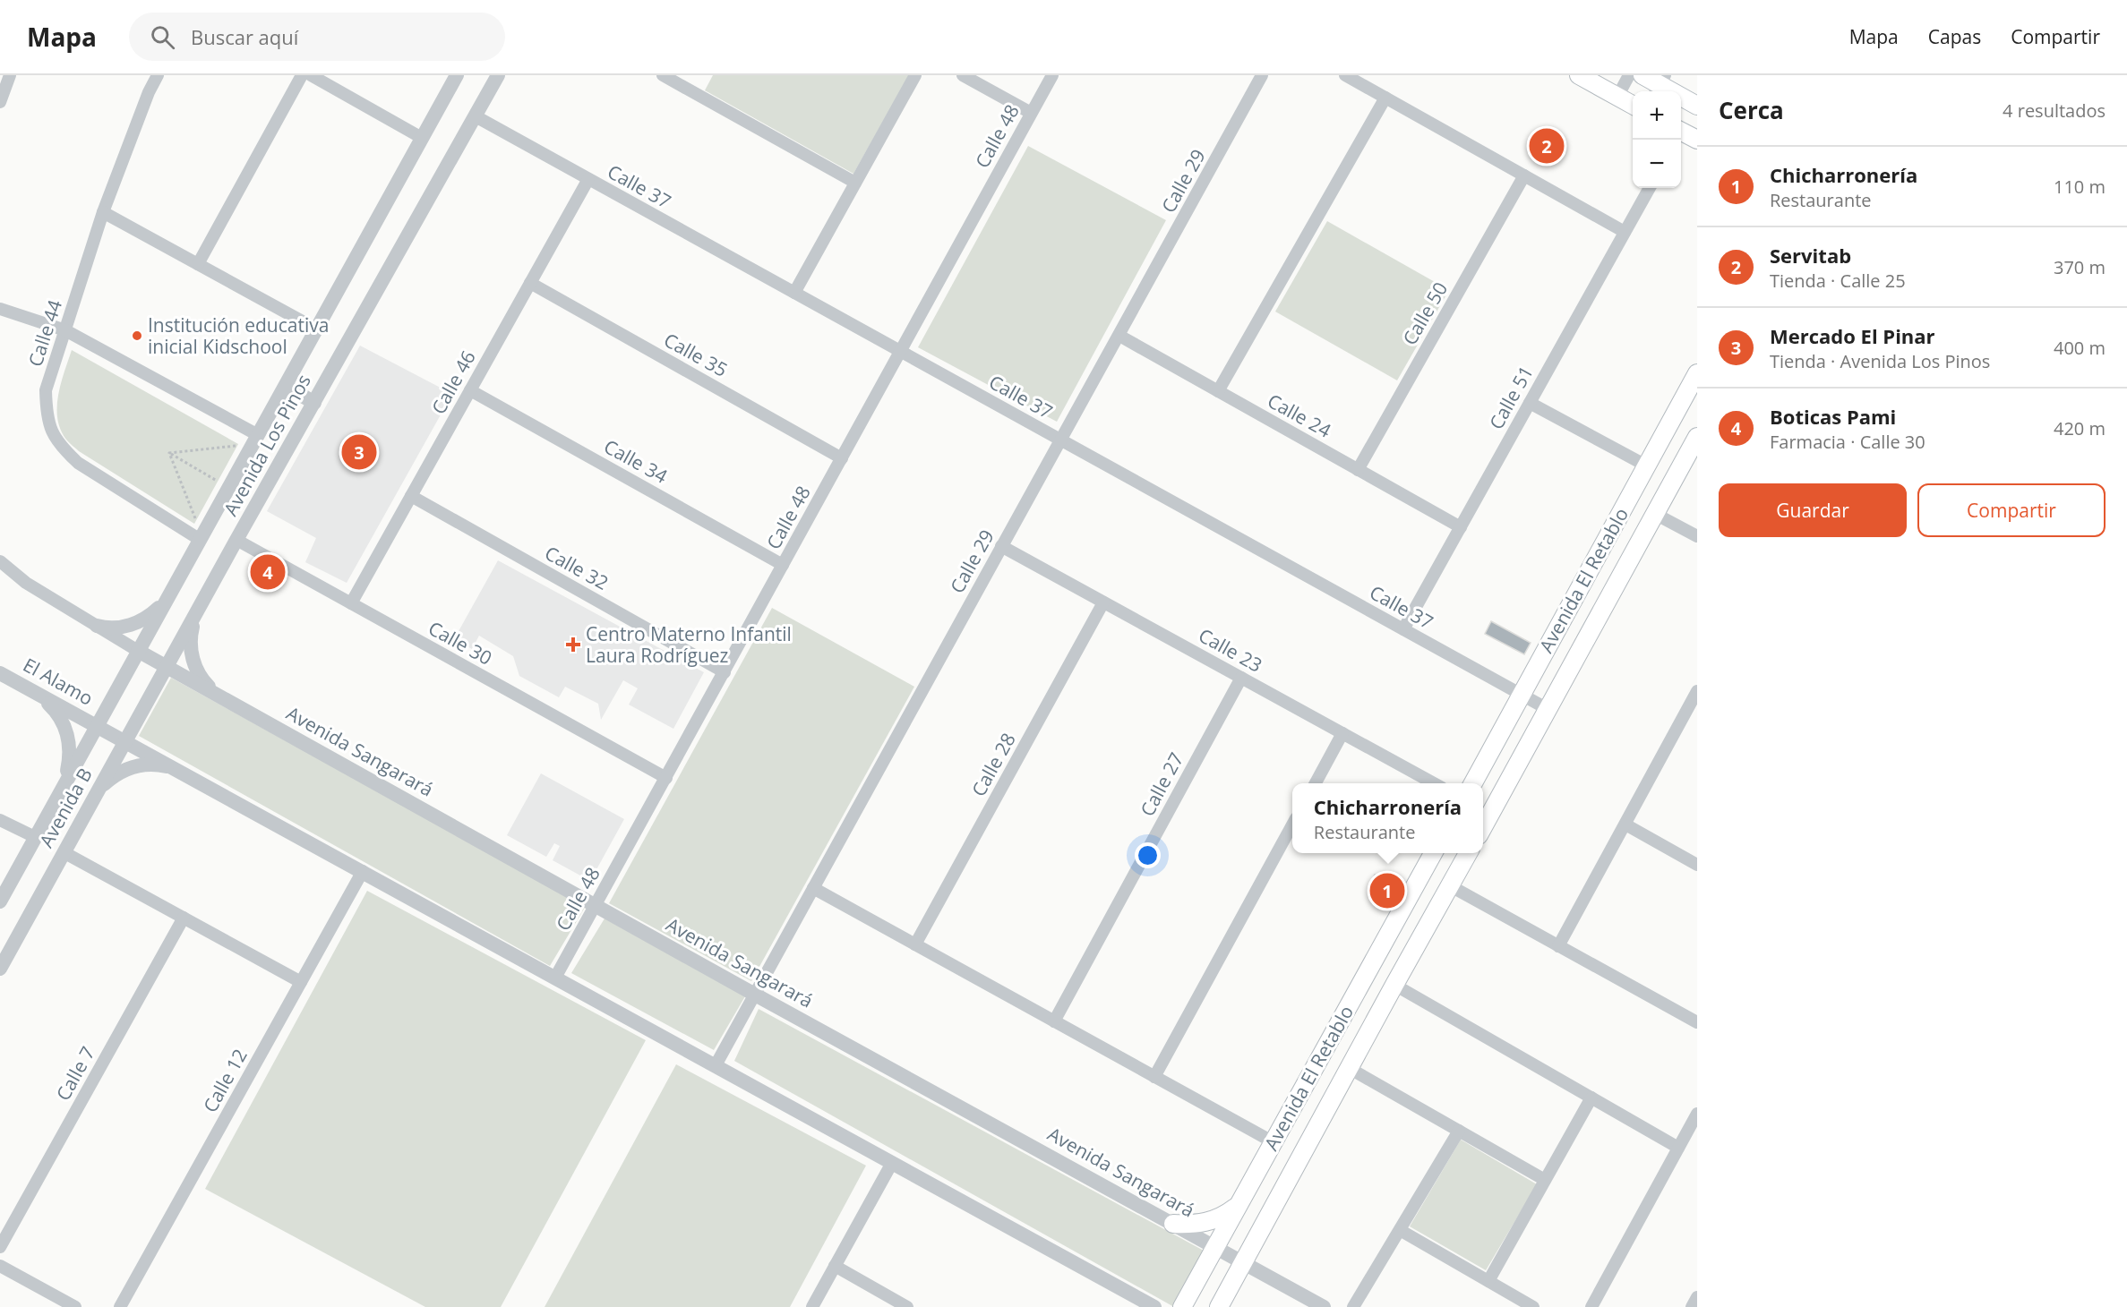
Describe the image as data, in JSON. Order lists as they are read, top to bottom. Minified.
{"streets":{"main road":["Avenida El Retablo"],"street":["Calle 48","Calle 29","Calle 37","Calle 50","Calle 44","Calle 35","Calle 46","Calle 51","Calle 24","Avenida Los Pinos","Calle 34","Calle 32","Calle 30","Calle 23","El Alamo","Avenida Sangarará","Calle 28","Calle 27","Avenida B","Calle 7","Calle 12"]},"crossings":[["Calle 48","Calle 37"],["Calle 48","Calle 35"],["Calle 48","Calle 34"],["Calle 48","Calle 32"],["Calle 48","Calle 30"],["Calle 48","Avenida Sangarará"],["Calle 29","Calle 37"],["Calle 29","Calle 24"],["Calle 29","Calle 23"],["Calle 29","Avenida Sangarará"],["Calle 37","Calle 46"],["Calle 37","Calle 51"],["Calle 37","Avenida Los Pinos"],["Calle 37","Avenida El Retablo"],["Calle 50","Calle 24"],["Calle 44","Avenida Los Pinos"],["Calle 35","Calle 46"],["Calle 46","Calle 34"],["Calle 46","Calle 32"],["Calle 46","Calle 30"],["Calle 51","Calle 24"],["Avenida Los Pinos","Calle 30"],["Avenida Los Pinos","Avenida Sangarará"],["Avenida Los Pinos","Avenida B"],["Avenida El Retablo","Avenida Sangarará"],["Calle 23","Calle 28"],["Calle 23","Calle 27"],["El Alamo","Avenida B"],["Avenida Sangarará","Avenida B"]],"places":{"other":["Institución educativa inicial Kidschool"],"health":["Centro Materno Infantil Laura Rodríguez"]},"page":{"header":"Mapa","search":"Buscar aquí","nav":["Mapa","Capas","Compartir"],"heading":["Cerca","4 resultados"],"map_buttons":["+","−"],"pins":["2","3","4","1"],"list":[{"mark":"1","name":"Chicharronería","note":"Restaurante","value":"110 m"},{"mark":"2","name":"Servitab","note":"Tienda · Calle 25","value":"370 m"},{"mark":"3","name":"Mercado El Pinar","note":"Tienda · Avenida Los Pinos","value":"400 m"},{"mark":"4","name":"Boticas Pami","note":"Farmacia · Calle 30","value":"420 m"}],"buttons":["Guardar","Compartir"],"popup":["Chicharronería","Restaurante"]}}
